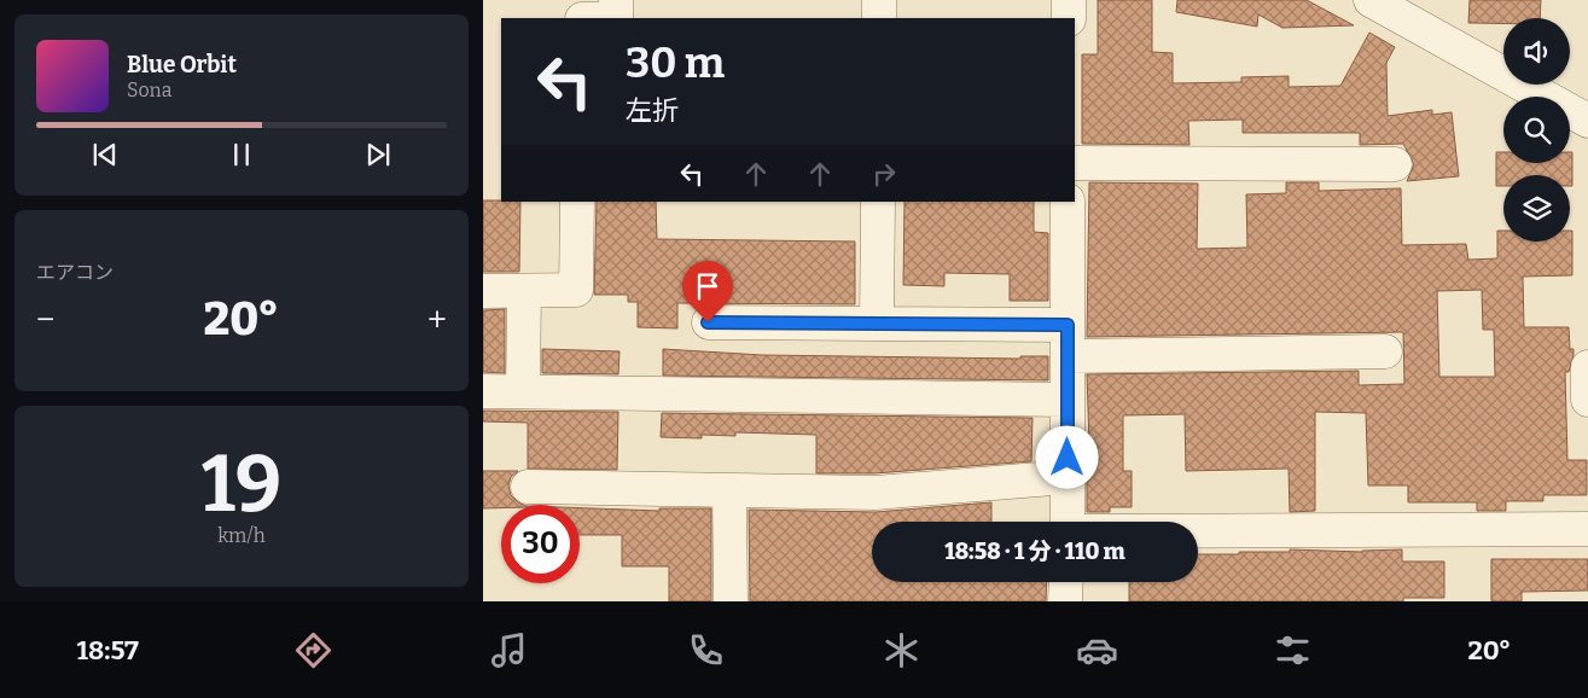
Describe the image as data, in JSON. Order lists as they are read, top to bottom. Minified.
{"page":{"turn":["30 m","左折"],"song":["Blue Orbit","Sona"],"tile":["エアコン",["19","km/h"]],"heat":["−","20°","+"],"limit":"30","trip":"18:58 · 1 分 · 110 m","tabs":["18:57","20°"]}}
